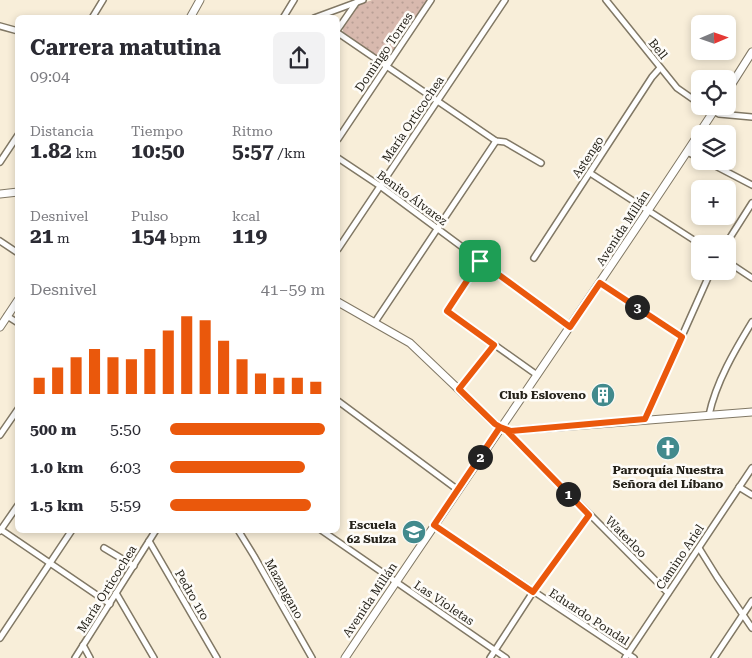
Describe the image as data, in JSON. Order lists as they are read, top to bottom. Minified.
{"streets":{"main road":["Avenida Millán"],"street":["Bell","Domingo Torres","María Orticochea","Astengo","Benito Álvarez","Waterloo","Camino Ariel","Mazangano","Pedro 1ro","Las Violetas","Eduardo Pondal"]},"crossings":[["Bell","Astengo"],["María Orticochea","Benito Álvarez"],["María Orticochea","Pedro 1ro"],["Benito Álvarez","Avenida Millán"],["Avenida Millán","Waterloo"],["Avenida Millán","Las Violetas"],["Avenida Millán","Eduardo Pondal"],["Waterloo","Camino Ariel"],["Camino Ariel","Eduardo Pondal"]],"places":{"building":["Club Esloveno"],"church":["Parroquía Nuestra Señora del Líbano"],"school or university":["Escuela 62 Suiza"]},"north":"right","page":{"map_buttons":["+","−"],"heading":["Carrera matutina","09:04"],"stats":[["Distancia","1.82 km"],["Tiempo","10:50"],["Ritmo","5:57 /km"],["Desnivel","21 m"],["Pulso","154 bpm"],["kcal","119"]],"chart":["Desnivel","41–59 m"],"pins":["3","2","1"],"list":[{"name":"500 m","note":"5:50"},{"name":"1.0 km","note":"6:03"},{"name":"1.5 km","note":"5:59"}]}}
